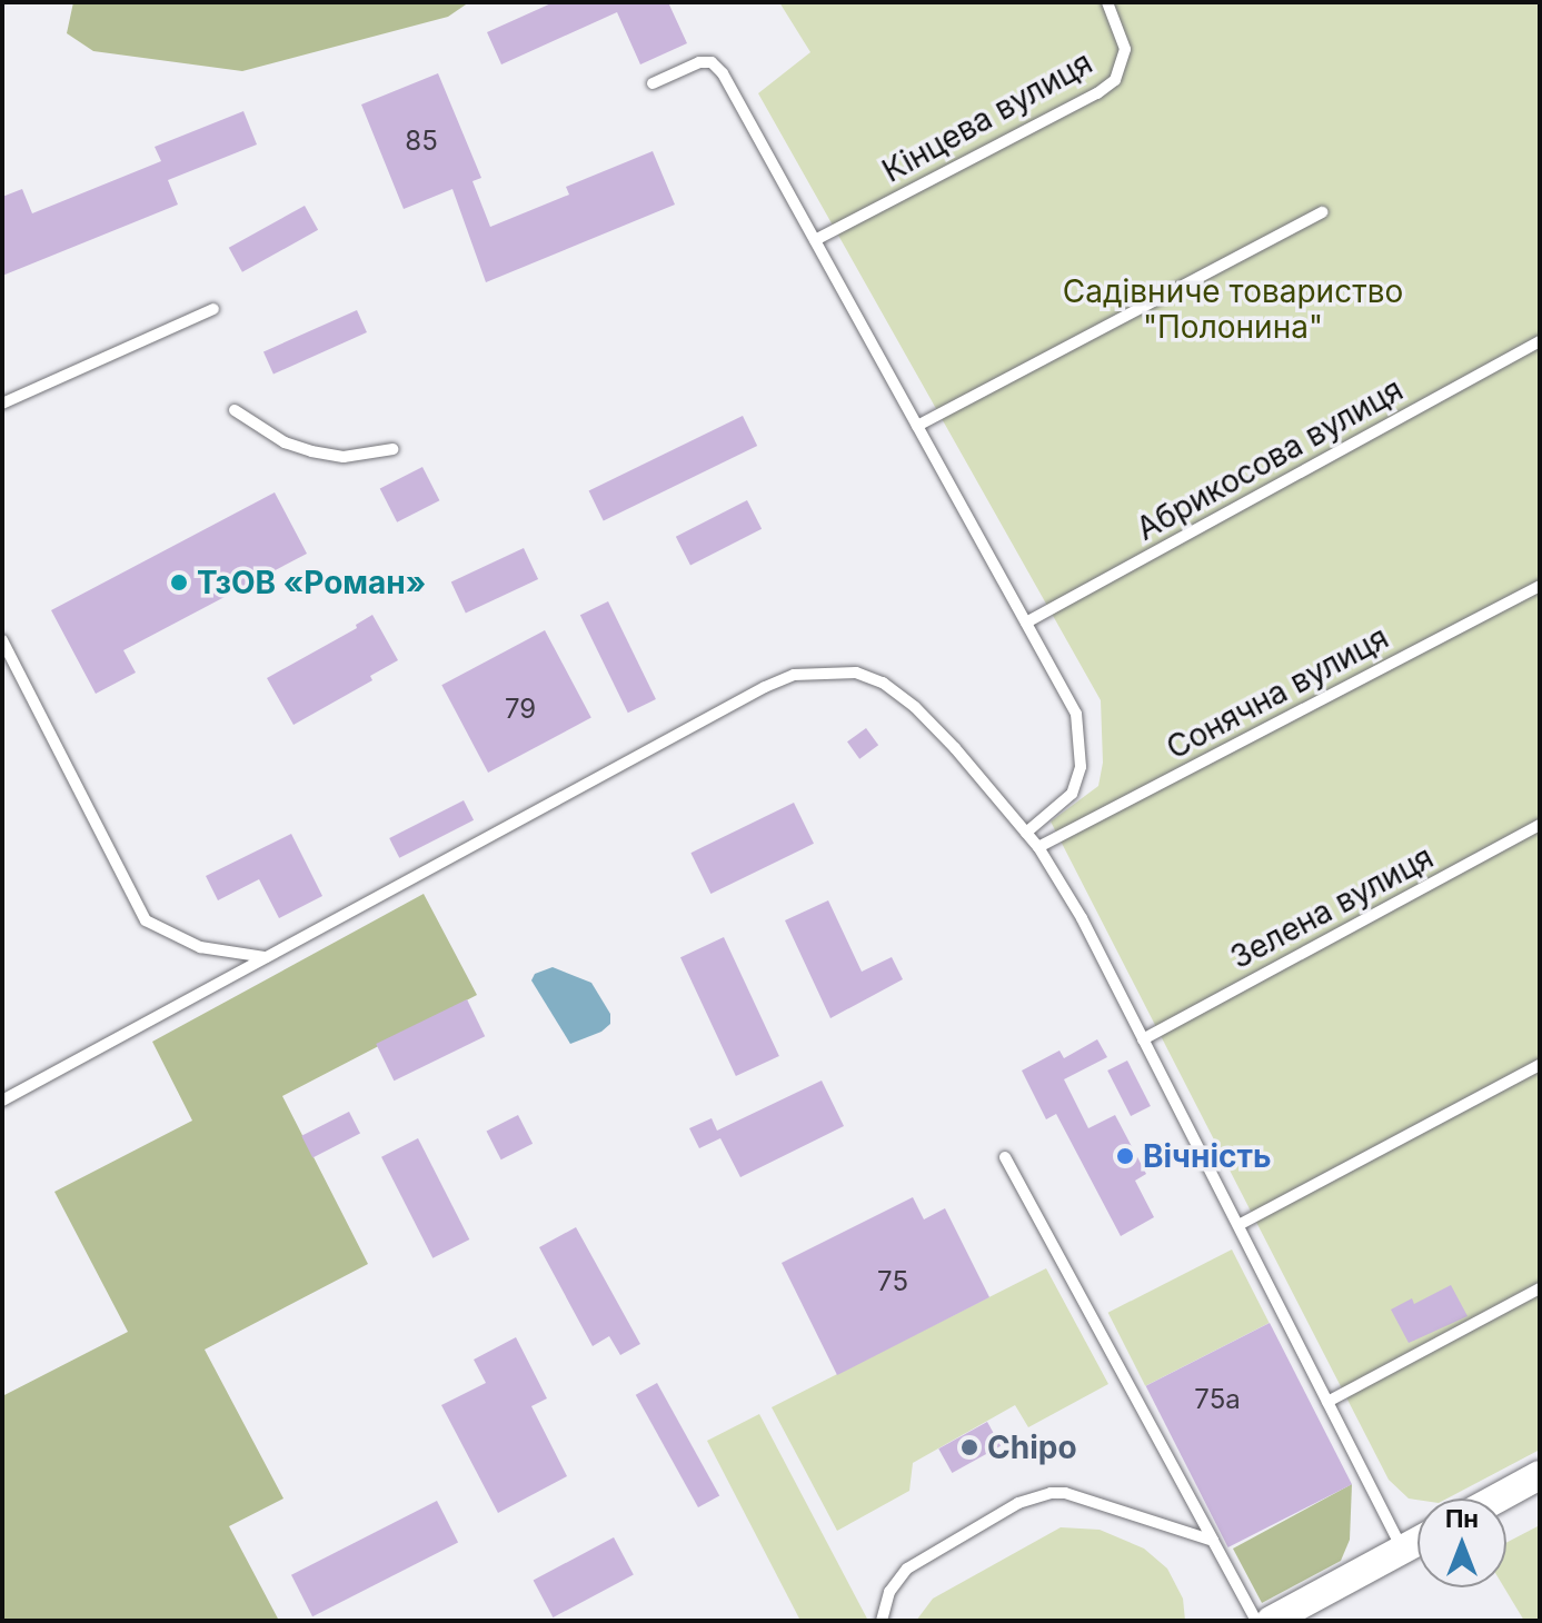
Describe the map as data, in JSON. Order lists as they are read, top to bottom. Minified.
{"streets":{"lane":["Кінцева вулиця","Абрикосова вулиця","Сонячна вулиця","Зелена вулиця"]},"parks":["Садівниче товариство \"Полонина\""],"places":["ТзОВ «Роман»","Вічність","Chipo"],"house_numbers":["85","79","75","75а"],"north":"top"}
